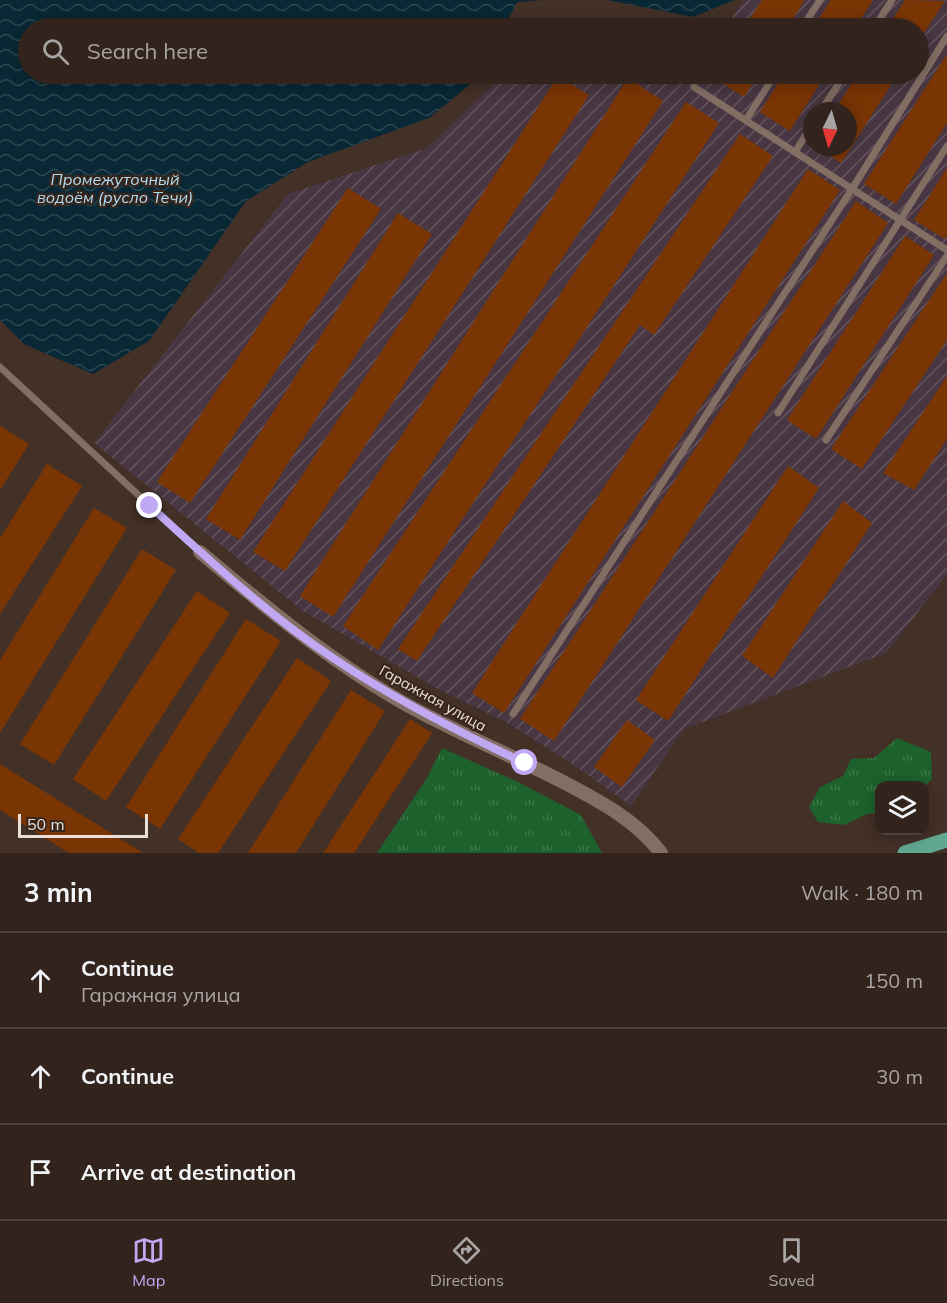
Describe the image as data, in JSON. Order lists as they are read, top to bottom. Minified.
{"streets":{"street":["Гаражная улица"]},"water":["Промежуточный водоём (русло Течи)"],"scale_bar":"50 m","north":"bottom","page":{"search":"Search here","scale":"50 m","heading":["3 min","Walk · 180 m"],"list":[["Continue","Гаражная улица","150 m"],["Continue","30 m"],"Arrive at destination"],"nav":["Map","Directions","Saved"]}}
